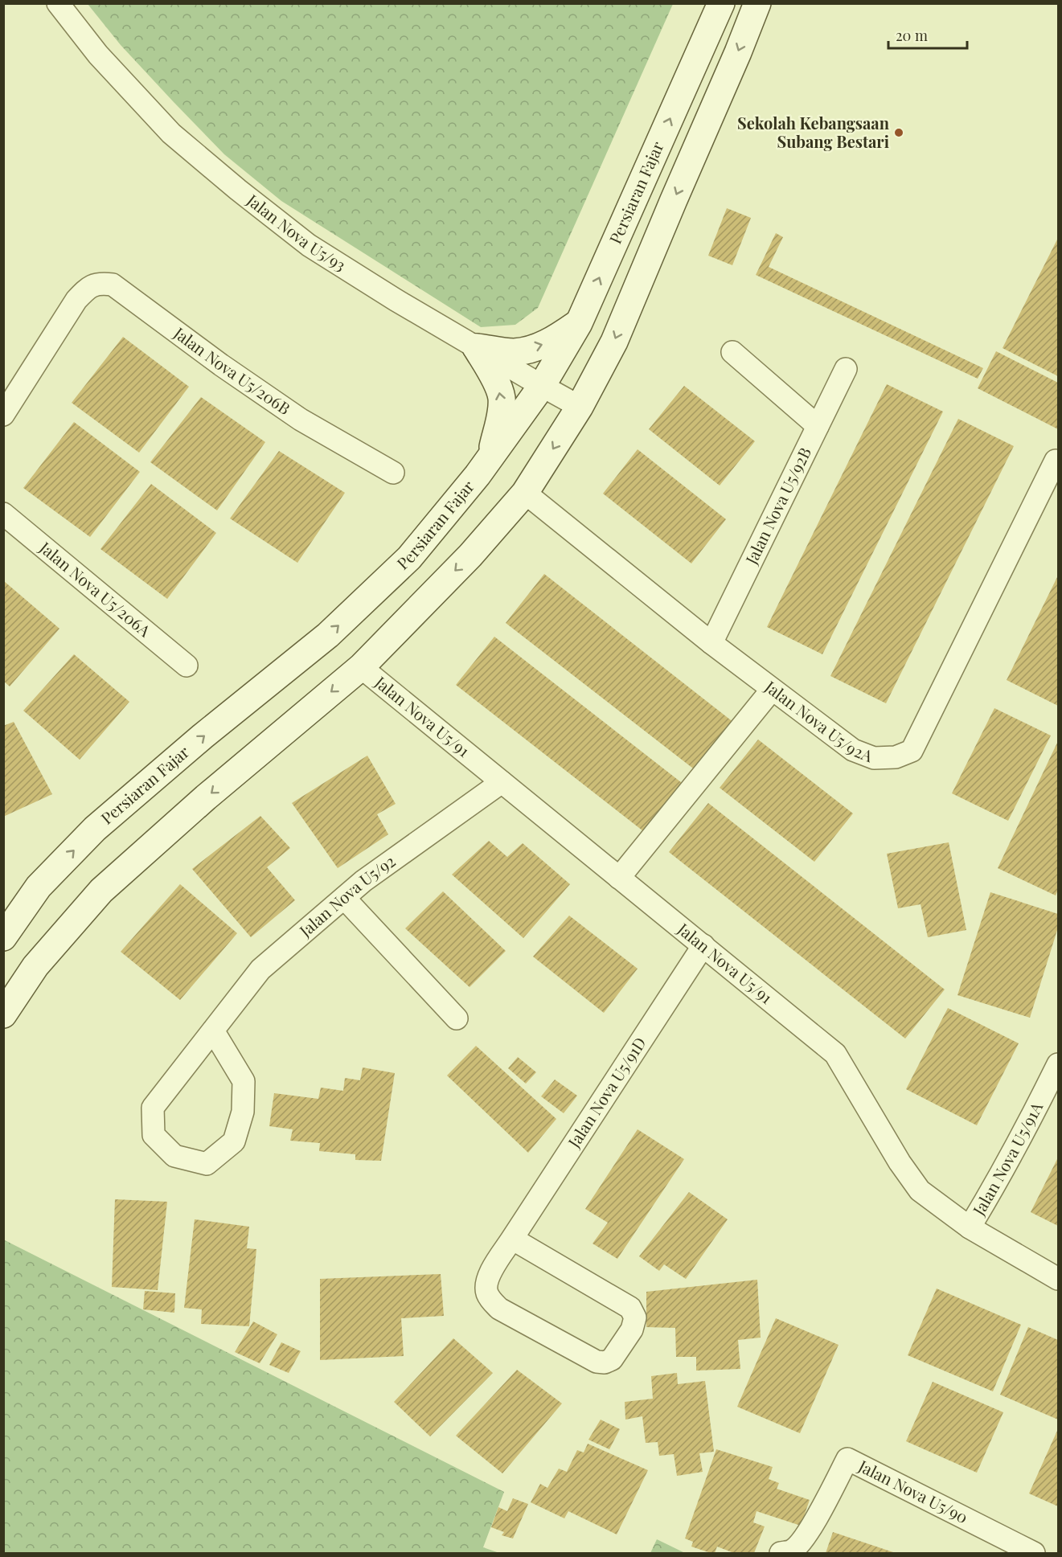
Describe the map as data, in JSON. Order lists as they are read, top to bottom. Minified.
{"streets":{"main road":["Persiaran Fajar"],"street":["Jalan Nova U5/93","Jalan Nova U5/206B","Jalan Nova U5/92B","Jalan Nova U5/206A","Jalan Nova U5/91","Jalan Nova U5/92A","Jalan Nova U5/92","Jalan Nova U5/91D","Jalan Nova U5/91A","Jalan Nova U5/90"]},"crossings":[["Persiaran Fajar","Jalan Nova U5/93"],["Jalan Nova U5/92B","Jalan Nova U5/92A"],["Jalan Nova U5/91","Jalan Nova U5/92"],["Jalan Nova U5/91","Jalan Nova U5/91D"],["Jalan Nova U5/91","Jalan Nova U5/91A"]],"places":["Sekolah Kebangsaan Subang Bestari"],"scale_bar":"20 m"}
